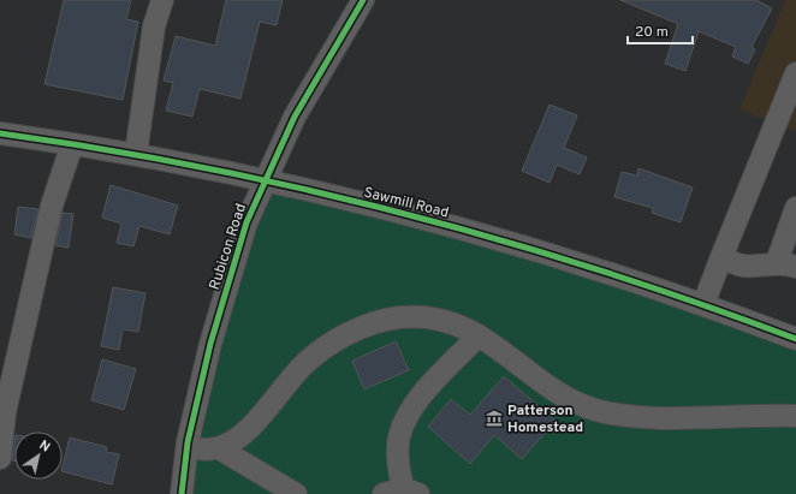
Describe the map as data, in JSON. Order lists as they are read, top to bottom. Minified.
{"streets":{"street":["Sawmill Road","Rubicon Road"]},"crossings":[["Sawmill Road","Rubicon Road"]],"places":{"museum":["Patterson Homestead"]},"scale_bar":"20 m","north":"top right"}
